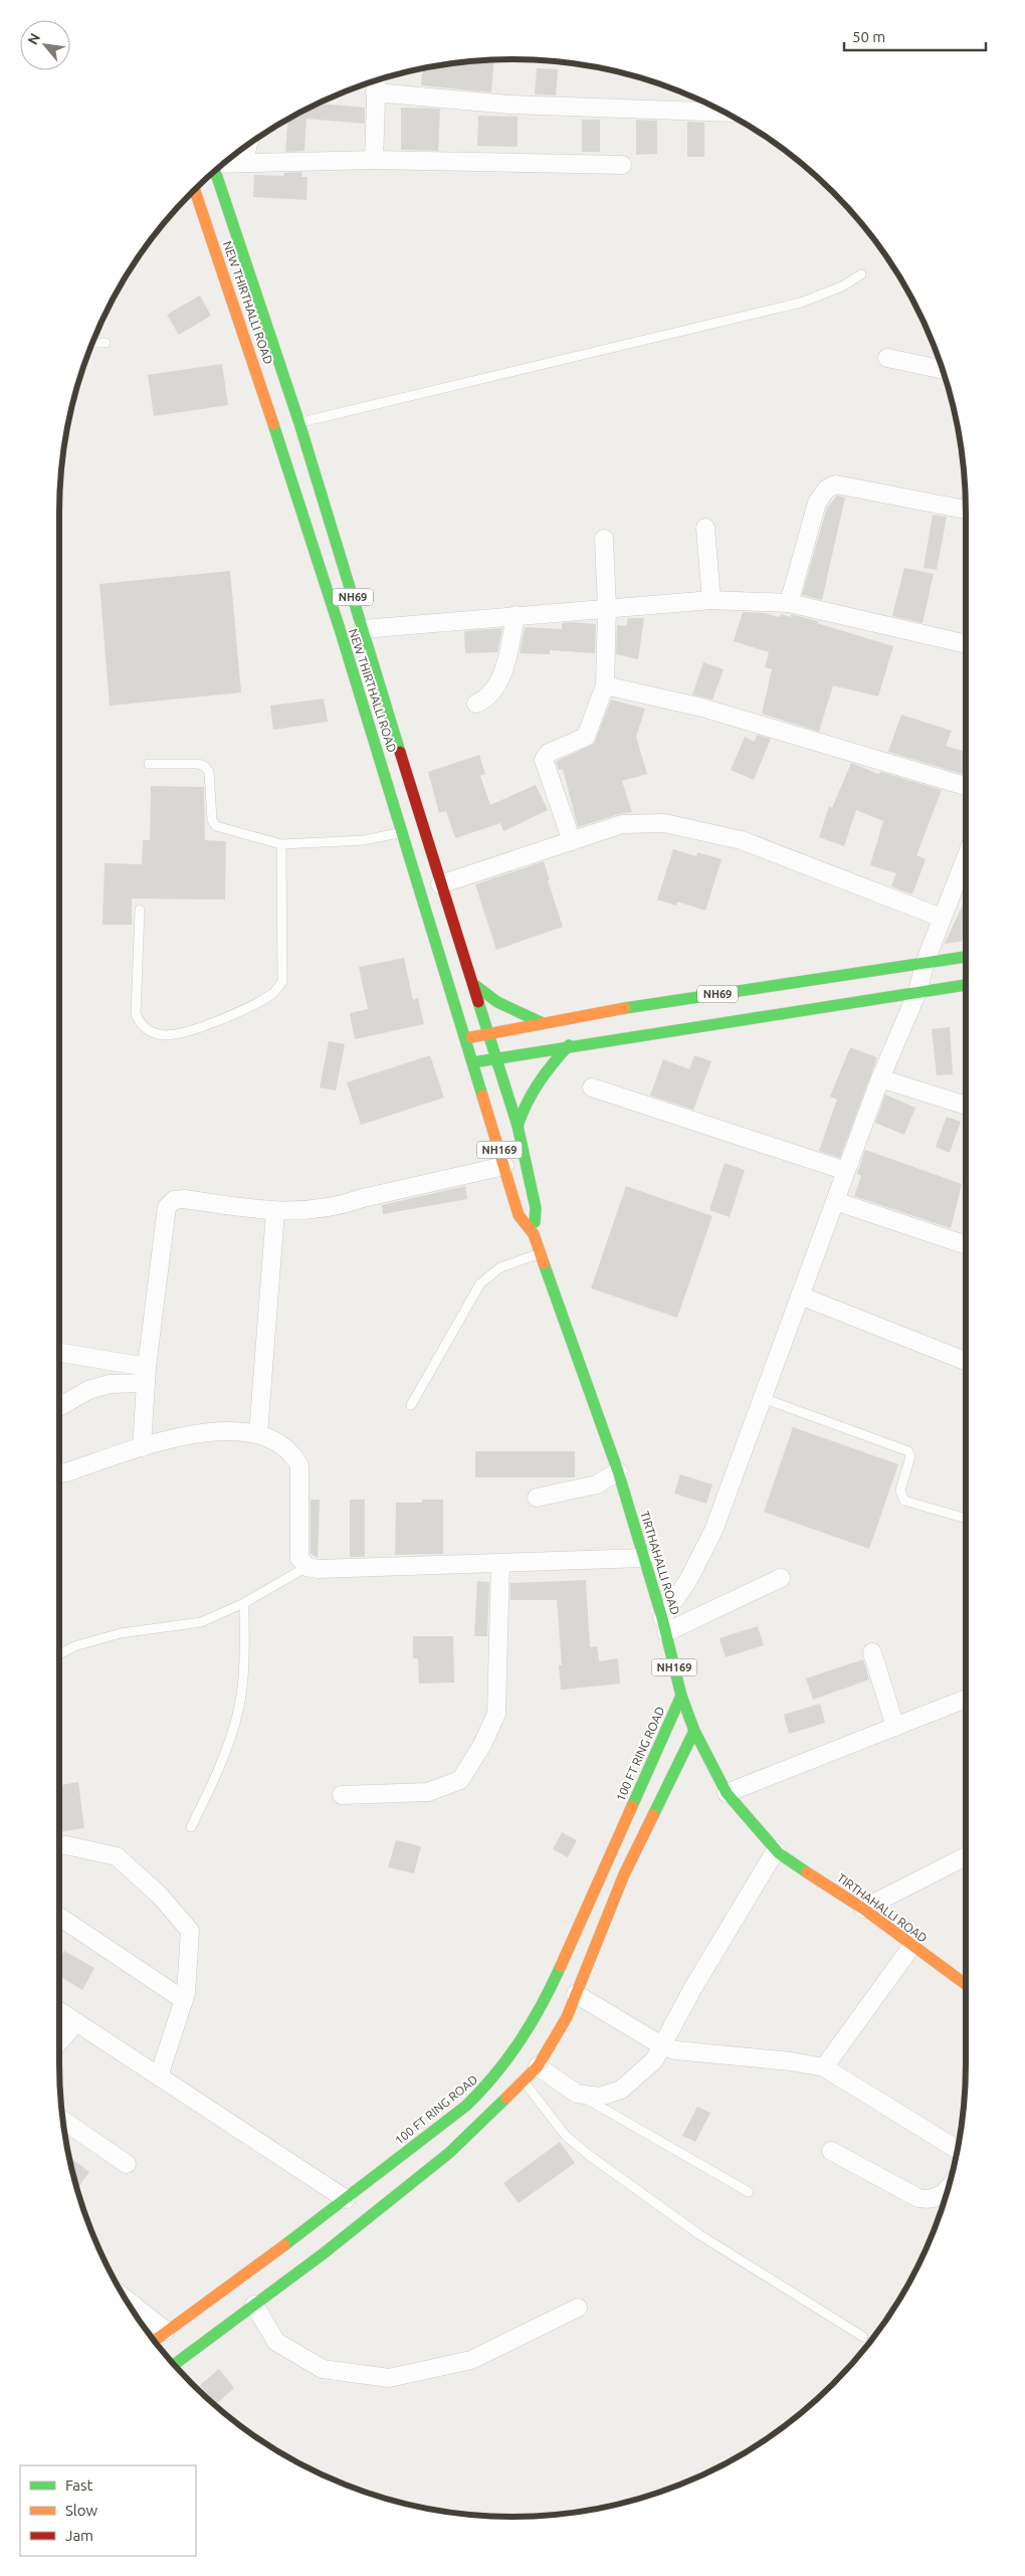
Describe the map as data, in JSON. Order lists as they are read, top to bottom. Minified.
{"streets":{"main road":["NEW THIRTHALLI ROAD","NH69","NH169","TIRTHAHALLI ROAD","100 FT RING ROAD"]},"crossings":[["NEW THIRTHALLI ROAD","NH69"],["NEW THIRTHALLI ROAD","TIRTHAHALLI ROAD"],["NH69","NH169"],["NH69","TIRTHAHALLI ROAD"],["NH169","TIRTHAHALLI ROAD"],["TIRTHAHALLI ROAD","100 FT RING ROAD"]],"legend":["Fast","Slow","Jam"],"scale_bar":"50 m","north":"top left"}
